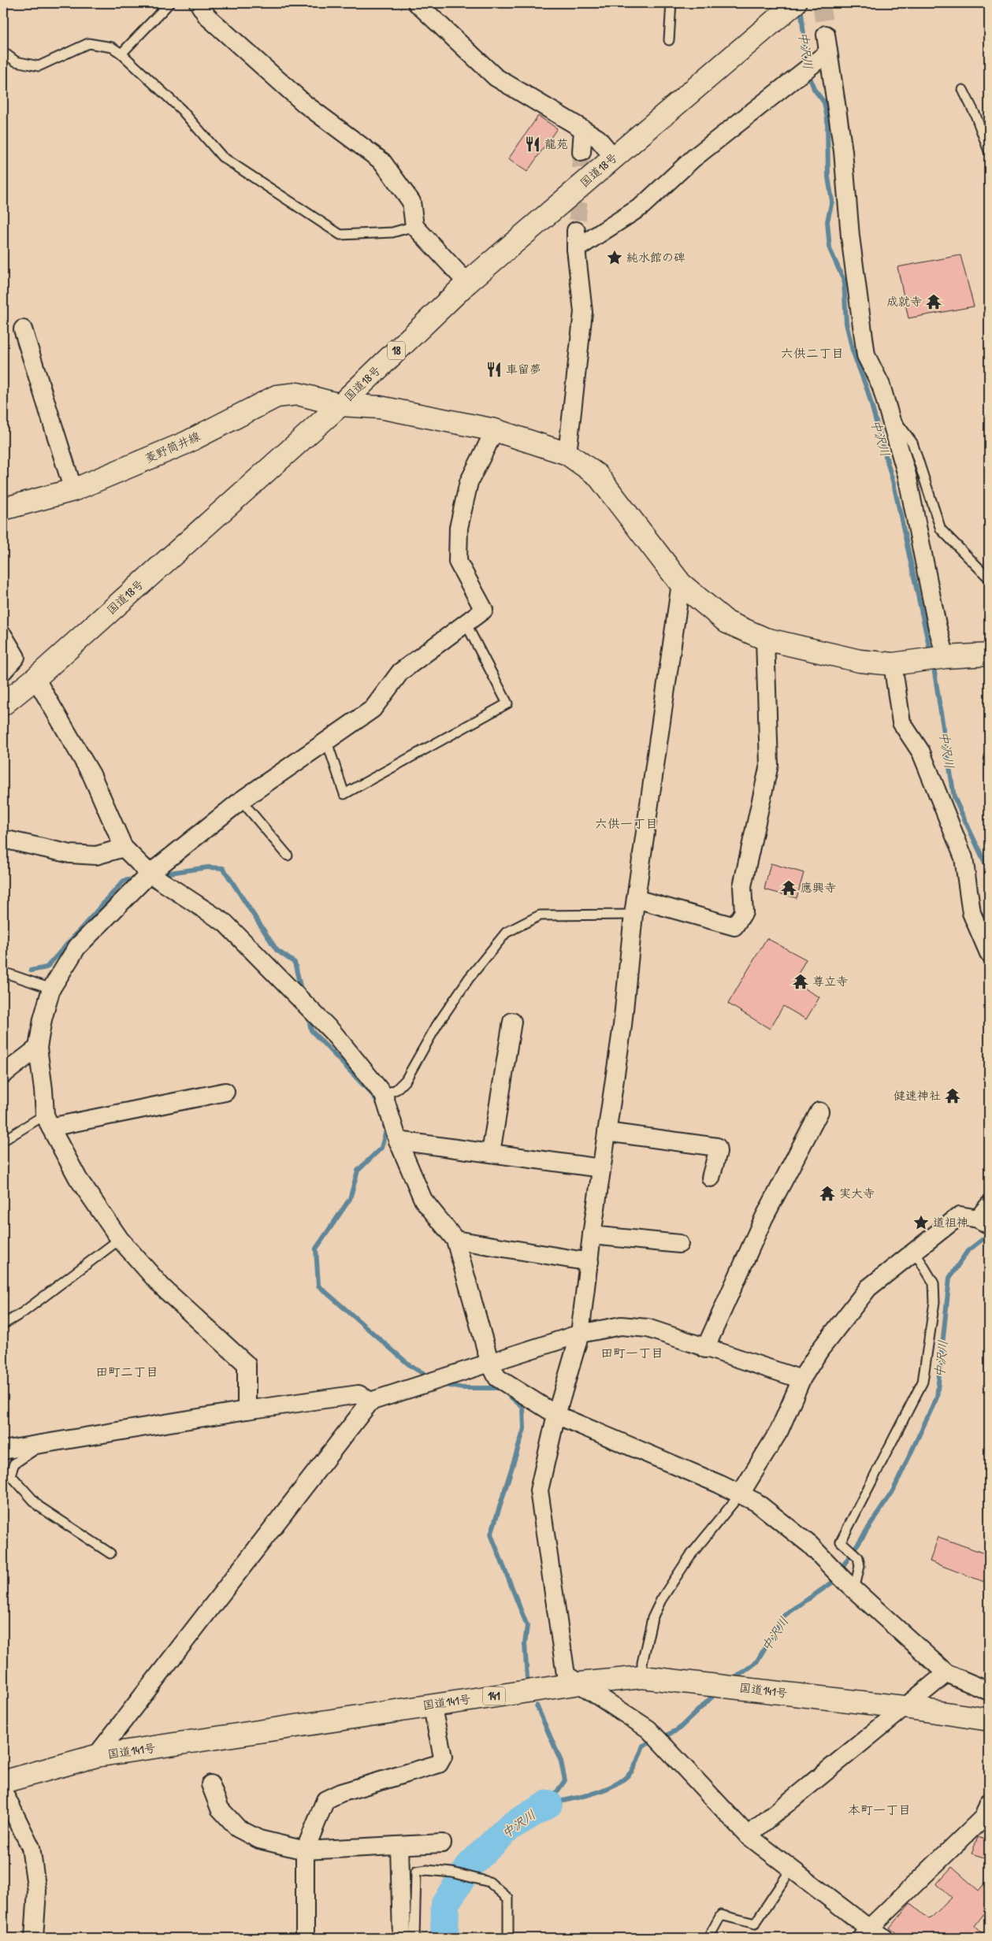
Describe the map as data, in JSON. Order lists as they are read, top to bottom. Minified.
{"streets":{"main road":["国道18号","18","菱野筒井線","国道141号","141"]},"crossings":[["国道18号","菱野筒井線"]],"districts":["六供二丁目","六供一丁目","田町一丁目","田町二丁目","本町一丁目"],"water":["中沢川"],"places":{"restaurant":["龍苑","車留夢"],"place":["純水館の碑","道祖神"],"temple":["成就寺","應興寺","尊立寺","健速神社","実大寺"]}}
